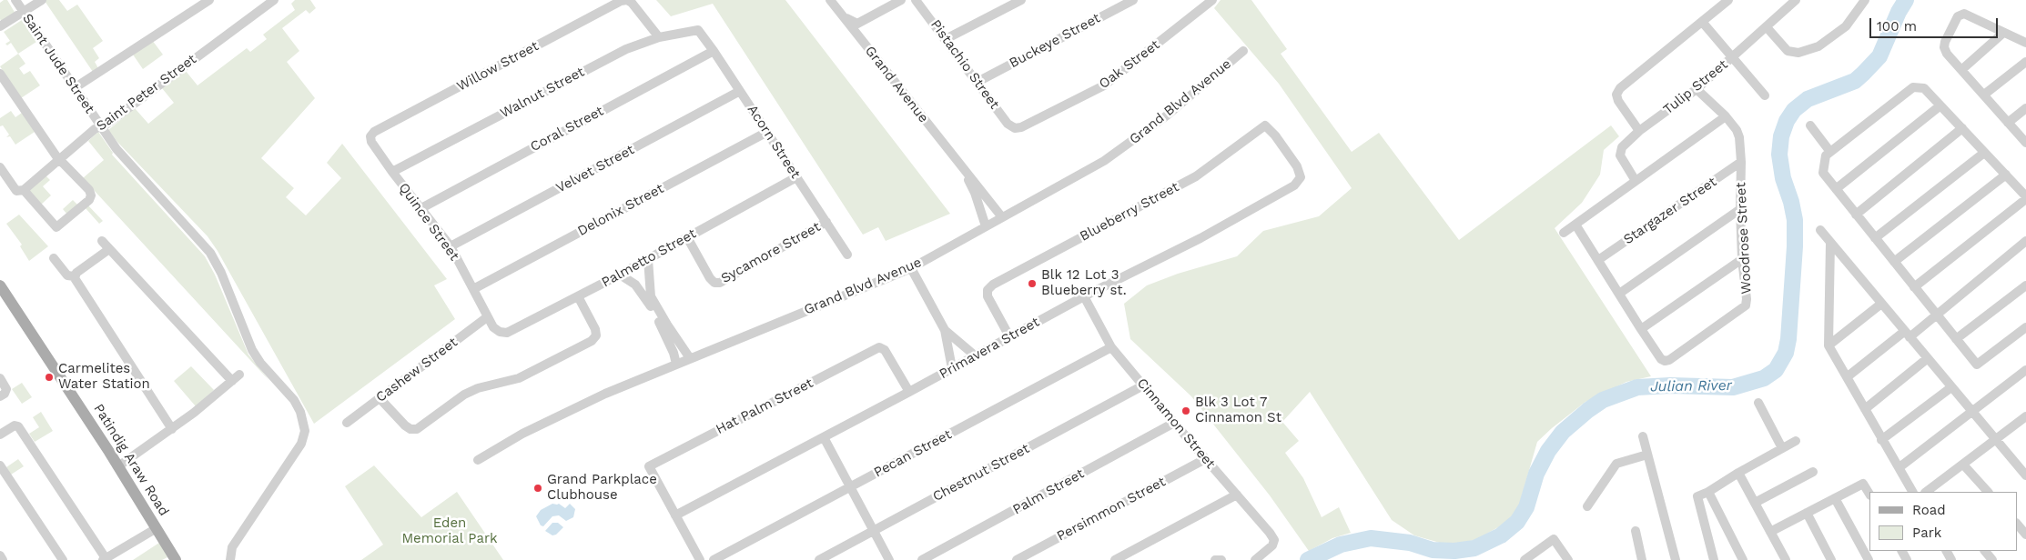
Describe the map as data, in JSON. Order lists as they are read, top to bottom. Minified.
{"streets":{"main road":["Patindig Araw Road"],"street":["Buckeye Street","Saint Jude Street","Pistachio Street","Oak Street","Willow Street","Grand Avenue","Tulip Street","Saint Peter Street","Walnut Street","Grand Blvd Avenue","Coral Street","Acorn Street","Velvet Street","Delonix Street","Stargazer Street","Blueberry Street","Quince Street","Woodrose Street","Sycamore Street","Palmetto Street","Primavera Street","Cashew Street","Hat Palm Street","Cinnamon Street","Pecan Street","Chestnut Street","Palm Street","Persimmon Street"]},"crossings":[["Buckeye Street","Pistachio Street"],["Saint Jude Street","Saint Peter Street"],["Pistachio Street","Oak Street"],["Willow Street","Walnut Street"],["Willow Street","Quince Street"],["Grand Avenue","Grand Blvd Avenue"],["Tulip Street","Woodrose Street"],["Walnut Street","Acorn Street"],["Walnut Street","Quince Street"],["Coral Street","Acorn Street"],["Coral Street","Quince Street"],["Acorn Street","Velvet Street"],["Acorn Street","Delonix Street"],["Acorn Street","Sycamore Street"],["Acorn Street","Palmetto Street"],["Velvet Street","Quince Street"],["Delonix Street","Quince Street"],["Stargazer Street","Woodrose Street"],["Blueberry Street","Primavera Street"],["Quince Street","Palmetto Street"],["Quince Street","Cashew Street"],["Sycamore Street","Palmetto Street"],["Primavera Street","Hat Palm Street"],["Primavera Street","Cinnamon Street"],["Cinnamon Street","Pecan Street"],["Cinnamon Street","Chestnut Street"],["Cinnamon Street","Palm Street"],["Cinnamon Street","Persimmon Street"]],"water":["Julian River"],"parks":["Eden Memorial Park"],"places":["Blk 12 Lot 3 Blueberry st.","Carmelites Water Station","Blk 3 Lot 7 Cinnamon St","Grand Parkplace Clubhouse"],"legend":["Road","Park"],"scale_bar":"100 m"}
